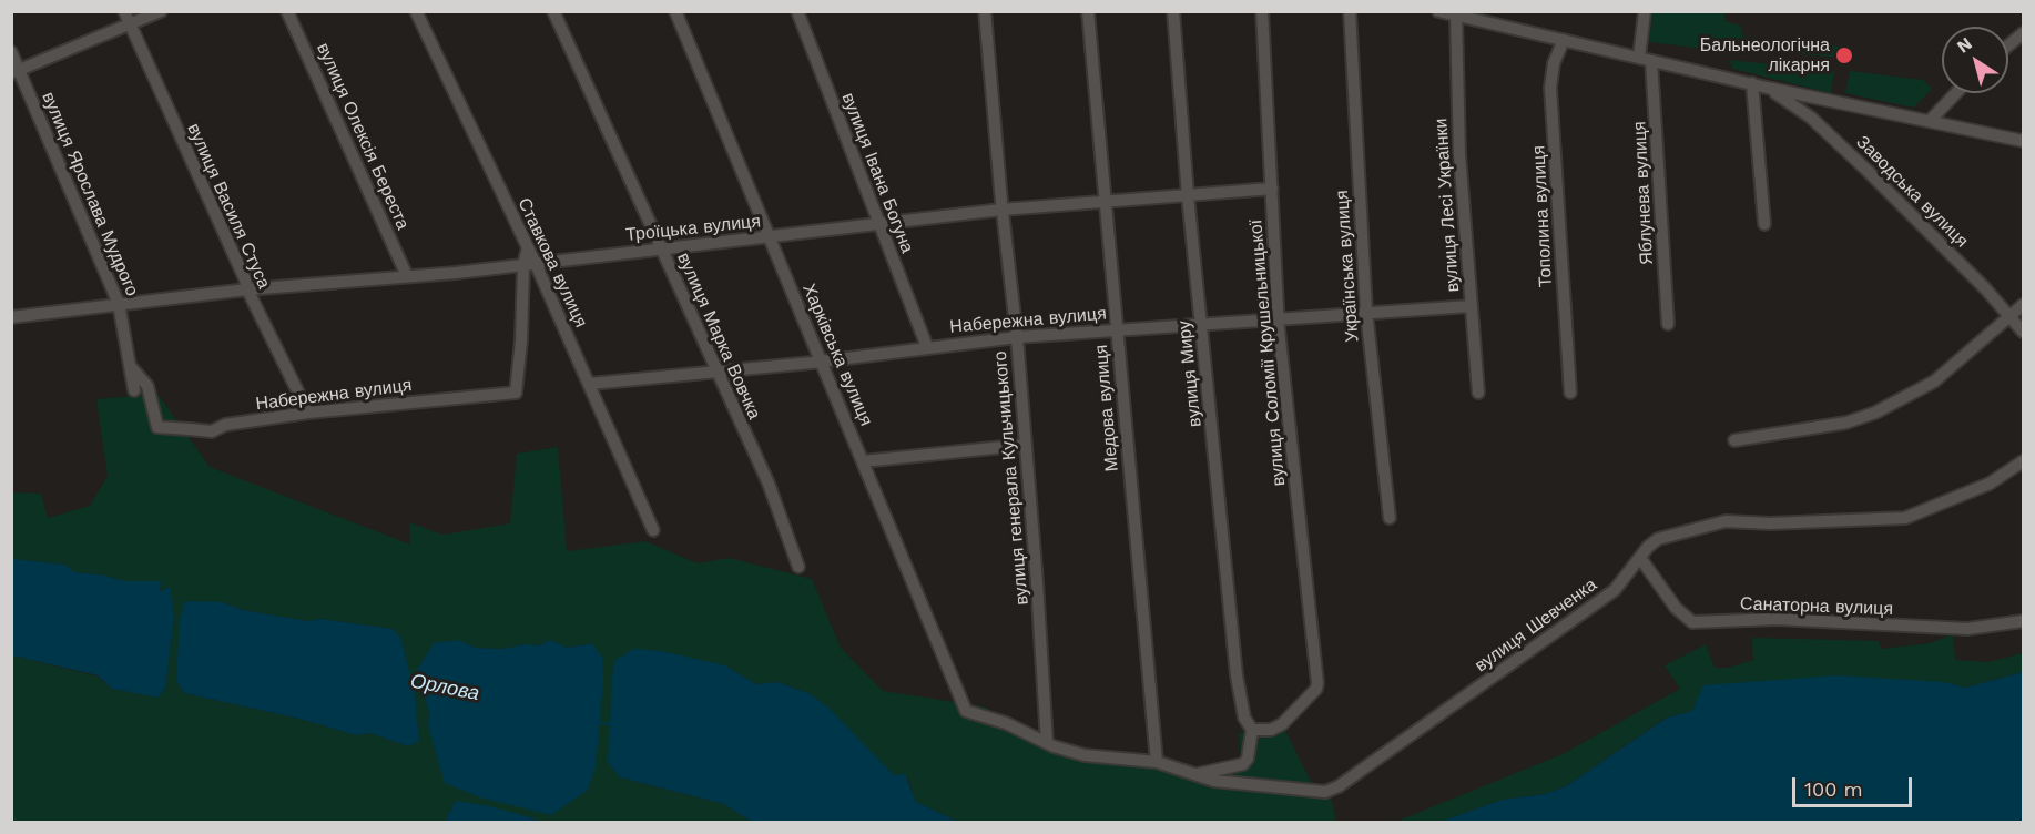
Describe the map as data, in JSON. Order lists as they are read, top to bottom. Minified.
{"streets":{"street":["вулиця Олексія Береста","вулиця Івана Богуна","Заводська вулиця","Яблунева вулиця","вулиця Ярослава Мудрого","вулиця Лесі Українки","вулиця Василя Стуса","Тополина вулиця","Троїцька вулиця","Ставкова вулиця","Українська вулиця","Набережна вулиця","вулиця Марка Вовчка","вулиця Соломії Крушельницької","Харківська вулиця","вулиця Миру","Медова вулиця","вулиця генерала Кульчицького","Санаторна вулиця","вулиця Шевченка"]},"crossings":[["вулиця Олексія Береста","Троїцька вулиця"],["вулиця Івана Богуна","Троїцька вулиця"],["вулиця Івана Богуна","Набережна вулиця"],["вулиця Ярослава Мудрого","Троїцька вулиця"],["вулиця Ярослава Мудрого","Набережна вулиця"],["вулиця Лесі Українки","Набережна вулиця"],["вулиця Василя Стуса","Троїцька вулиця"],["вулиця Василя Стуса","Набережна вулиця"],["Троїцька вулиця","Ставкова вулиця"],["Троїцька вулиця","Набережна вулиця"],["Троїцька вулиця","вулиця Марка Вовчка"],["Троїцька вулиця","вулиця Соломії Крушельницької"],["Троїцька вулиця","Харківська вулиця"],["Троїцька вулиця","вулиця Миру"],["Троїцька вулиця","Медова вулиця"],["Троїцька вулиця","вулиця генерала Кульчицького"],["Ставкова вулиця","Набережна вулиця"],["Українська вулиця","Набережна вулиця"],["Набережна вулиця","вулиця Марка Вовчка"],["Набережна вулиця","вулиця Соломії Крушельницької"],["Набережна вулиця","Харківська вулиця"],["Набережна вулиця","вулиця Миру"],["Набережна вулиця","Медова вулиця"],["Набережна вулиця","вулиця генерала Кульчицького"],["вулиця Соломії Крушельницької","вулиця Миру"],["Харківська вулиця","вулиця генерала Кульчицького"],["Санаторна вулиця","вулиця Шевченка"]],"water":["Орлова"],"places":["Бальнеологічна лікарня"],"scale_bar":"100 m","north":"top left"}
